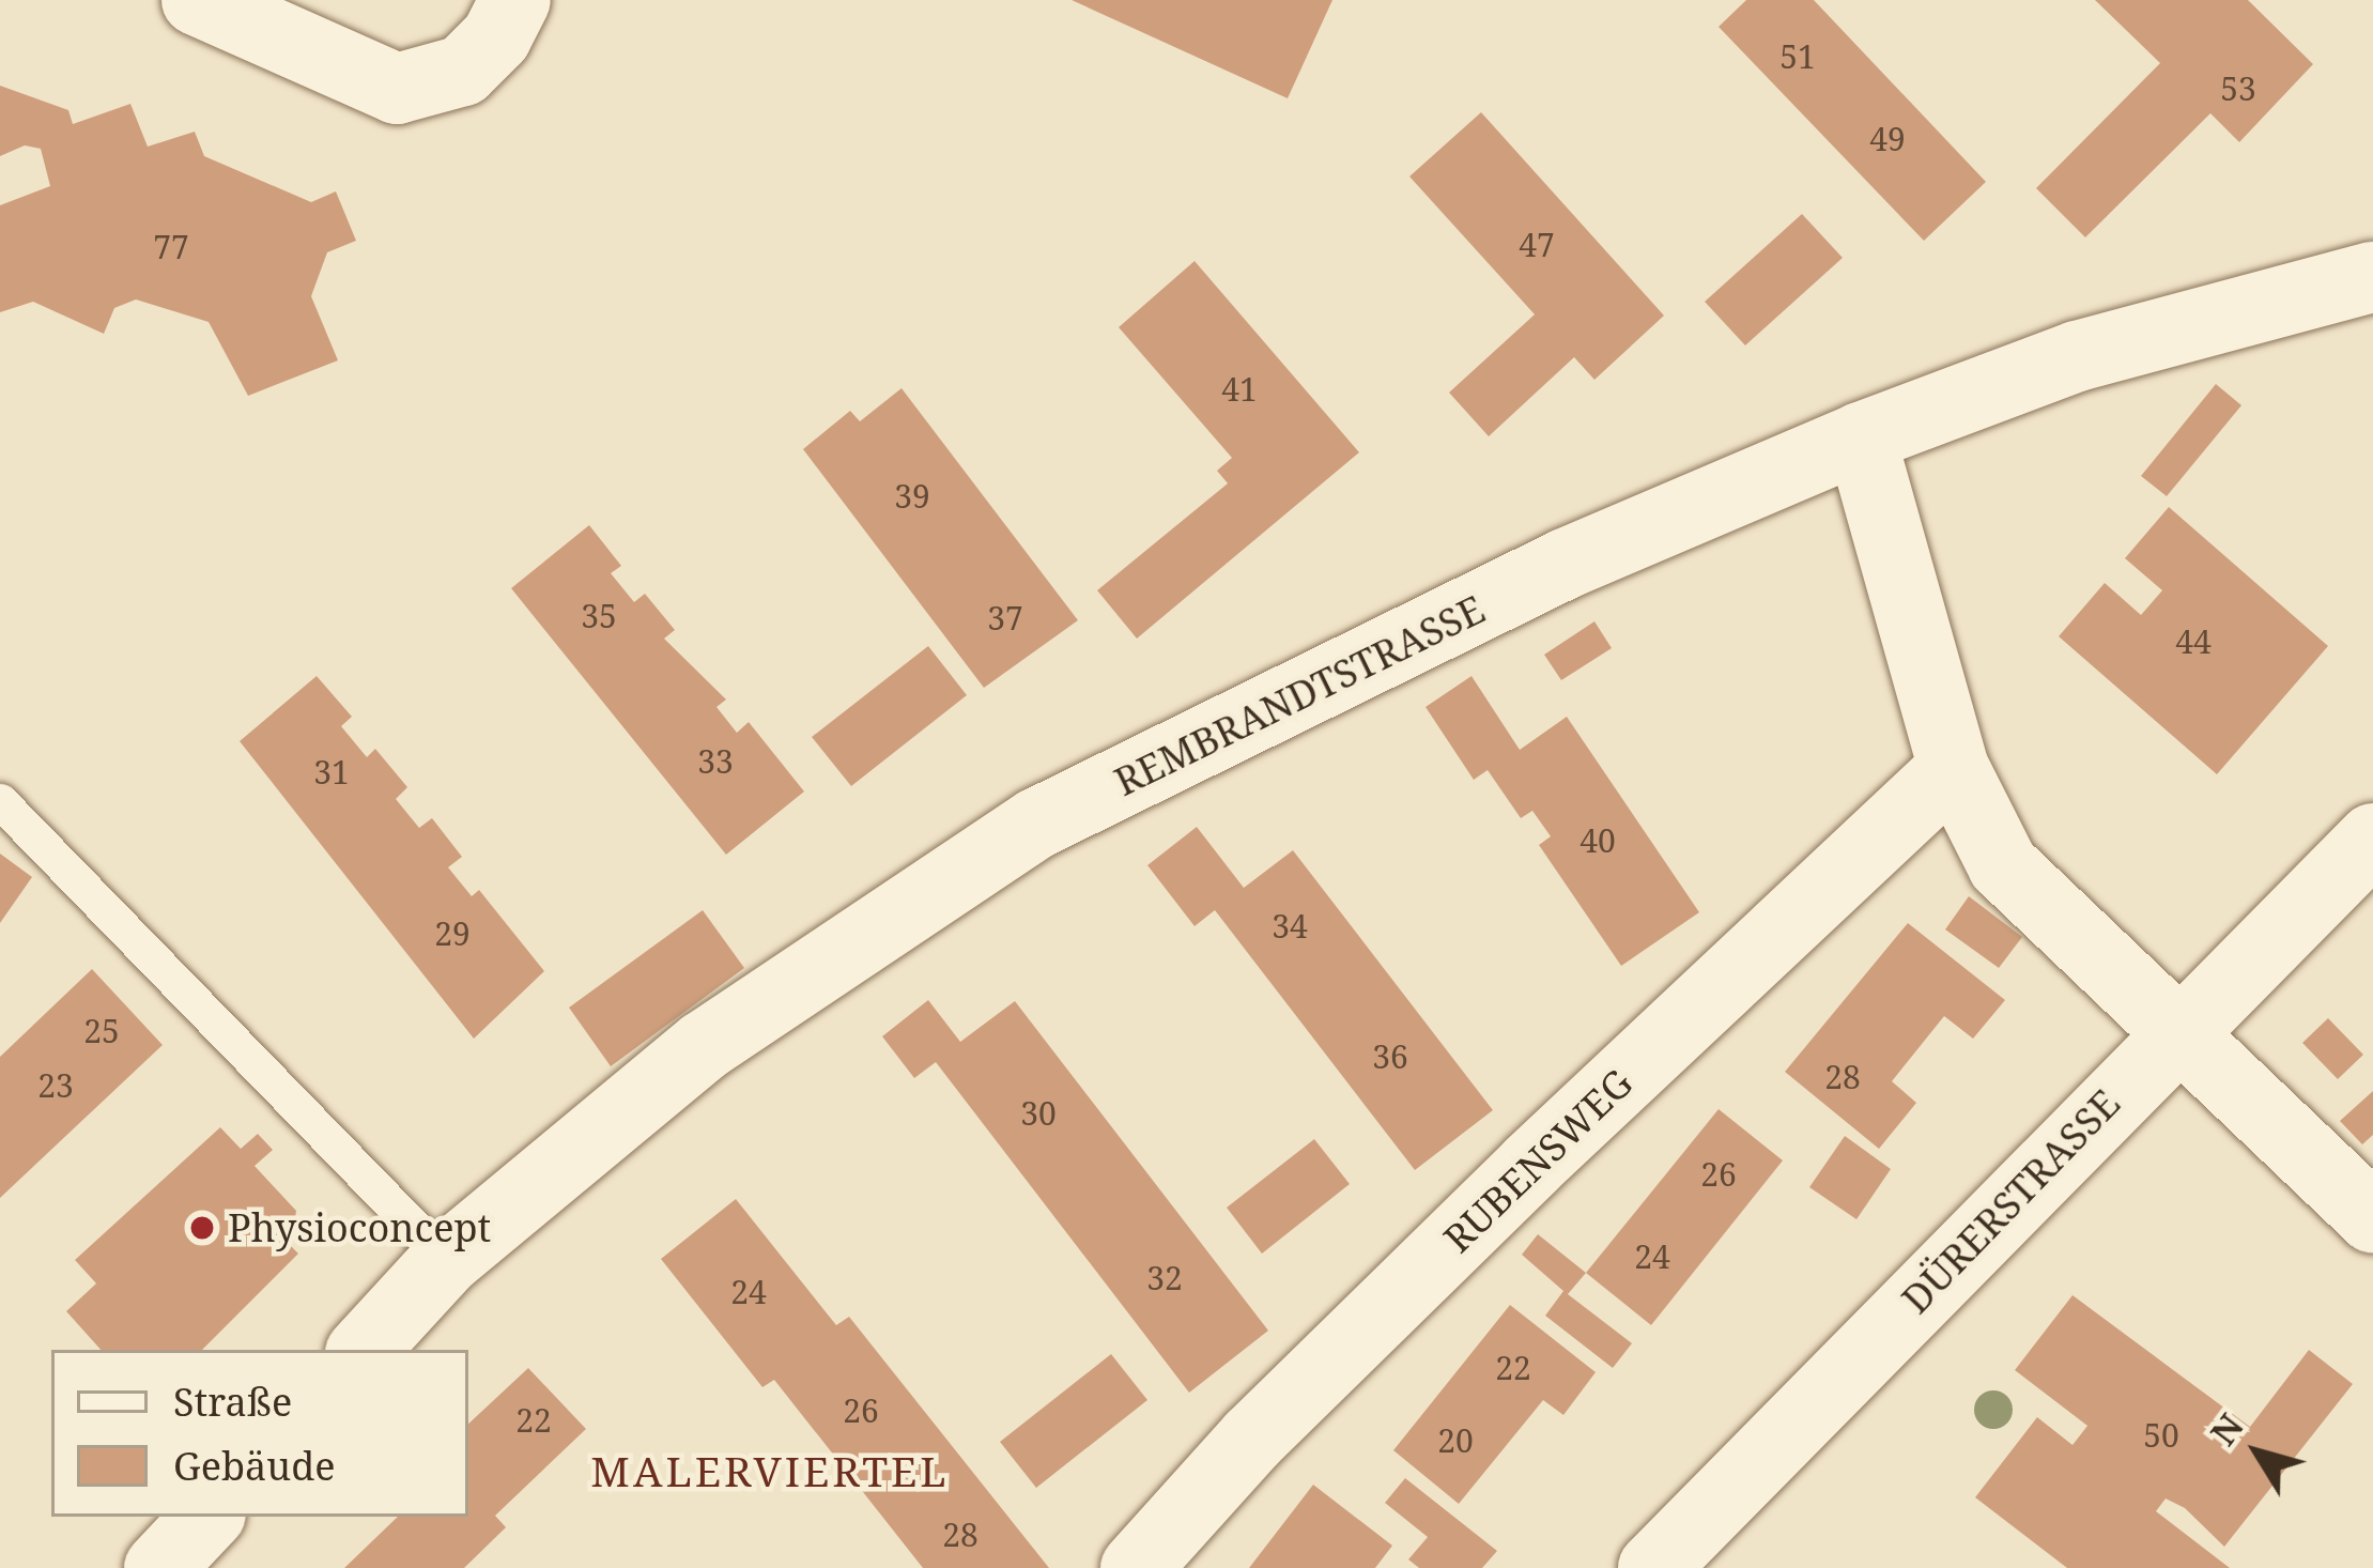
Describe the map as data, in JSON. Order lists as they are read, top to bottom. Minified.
{"streets":{"street":["REMBRANDTSTRASSE","RUBENSWEG","DÜRERSTRASSE"]},"districts":["MALERVIERTEL"],"places":["Physioconcept"],"house_numbers":["51","53","49","47","77","41","39","35","37","44","33","31","40","34","29","25","36","28","23","30","26","24","32","24","22","26","22","50","20","28"],"legend":["Straße","Gebäude"],"north":"top left"}
